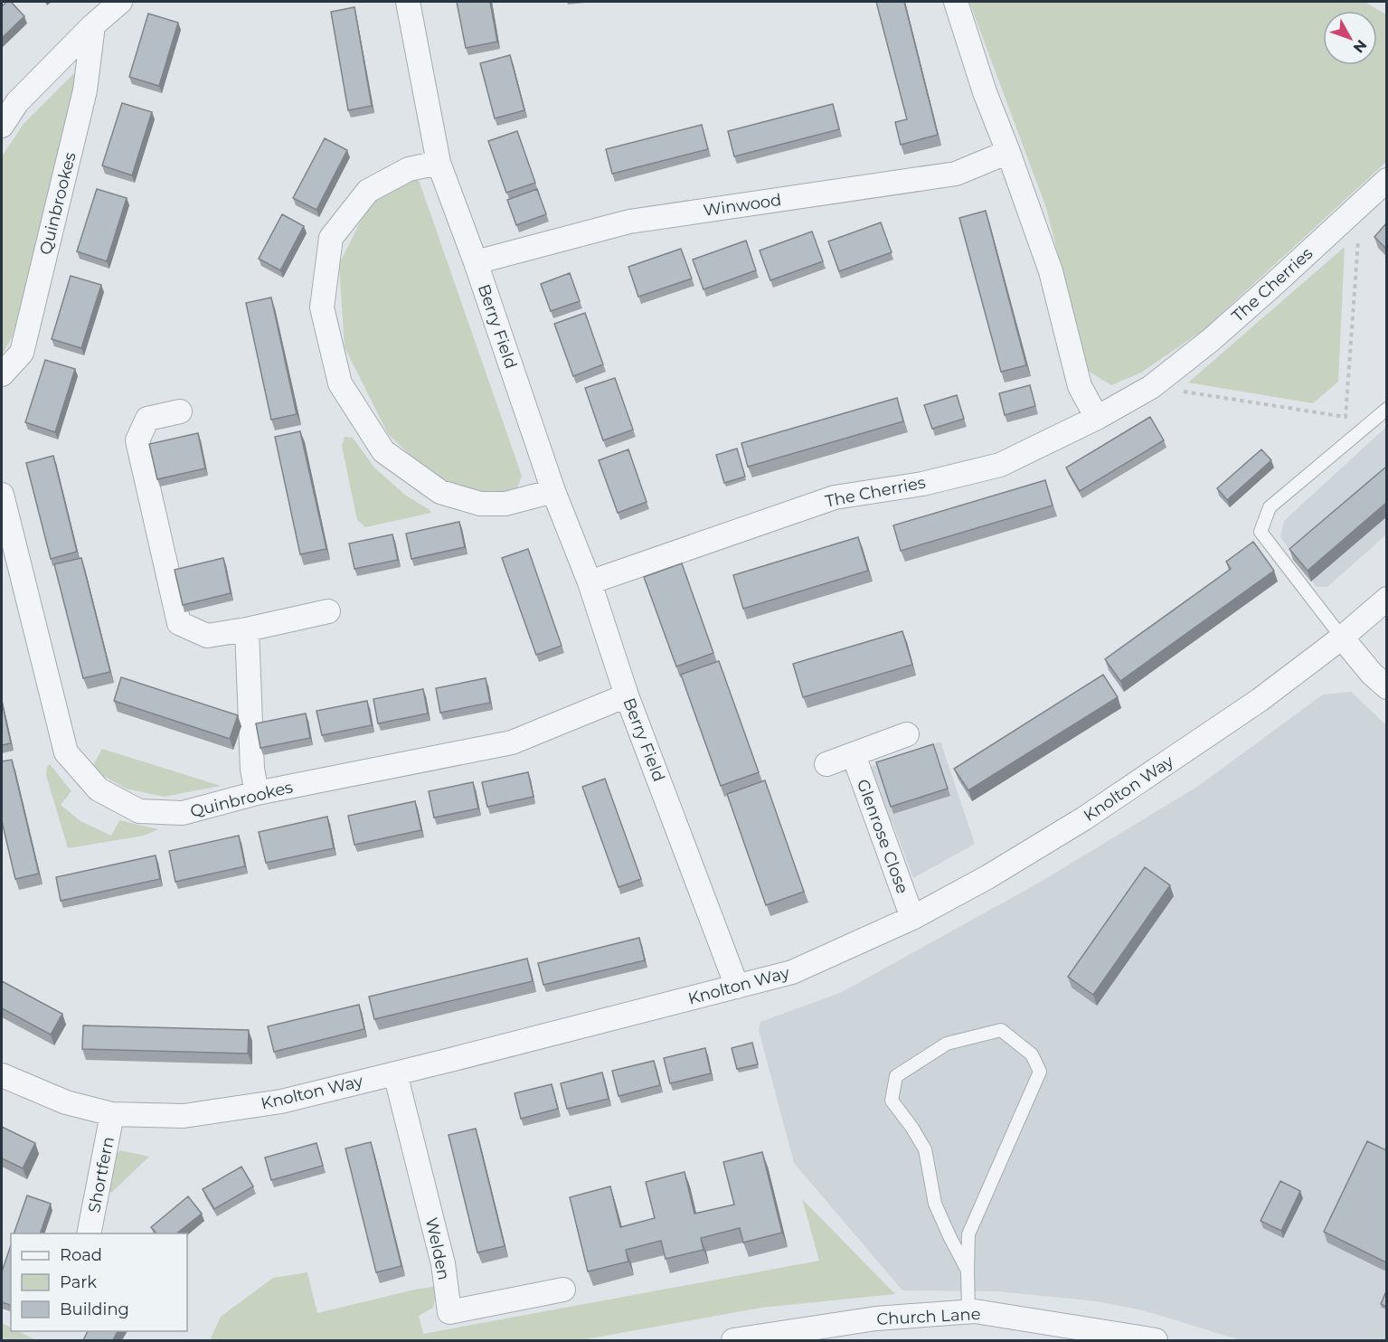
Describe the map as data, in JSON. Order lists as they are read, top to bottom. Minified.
{"streets":{"street":["Quinbrookes","Winwood","The Cherries","Berry Field","Knolton Way","Glenrose Close","Shortfern","Welden","Church Lane"]},"crossings":[["Quinbrookes","Berry Field"],["Winwood","Berry Field"],["The Cherries","Berry Field"],["Berry Field","Knolton Way"],["Knolton Way","Glenrose Close"],["Knolton Way","Shortfern"],["Knolton Way","Welden"]],"legend":["Road","Park","Building"],"north":"bottom right"}
